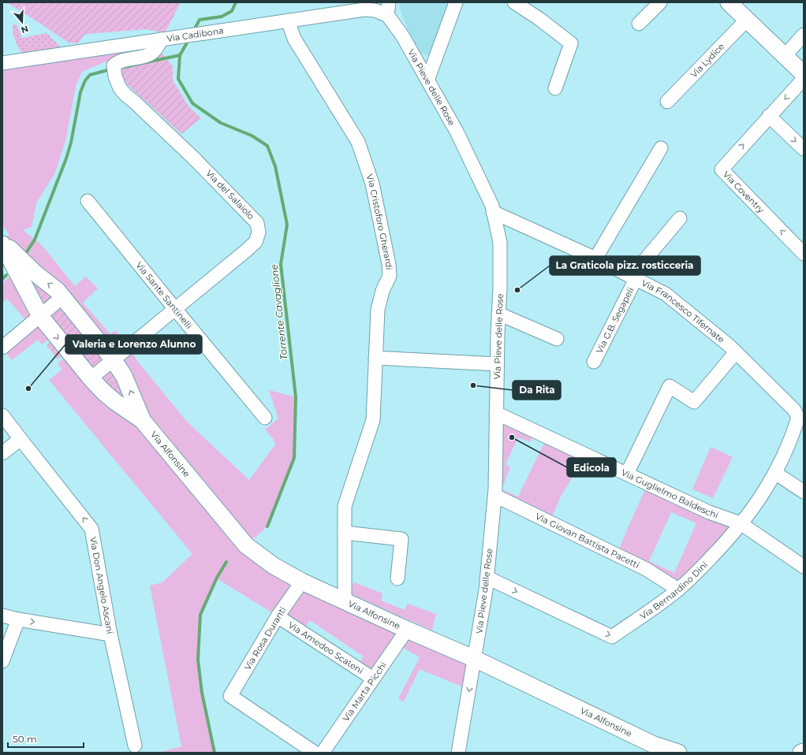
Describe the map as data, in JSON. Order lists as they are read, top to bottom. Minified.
{"streets":{"main road":["Via Alfonsine"],"street":["Via Cadibona","Via Lydice","Via Pieve delle Rose","Via Coventry","Via del Salaiolo","Via Cristoforo Gherardi","Via Sante Santinelli","Via Francesco Tifernate","Via G.B. Segapeli","Via Guglielmo Baldeschi","Via Giovan Battista Pacetti","Via Don Angelo Ascani","Via Bernardino Dini","Via Rosa Duranti","Via Amedeo Scateni","Via Marta Picchi"]},"crossings":[["Via Cadibona","Via Pieve delle Rose"],["Via Cadibona","Via del Salaiolo"],["Via Cadibona","Via Cristoforo Gherardi"],["Via Pieve delle Rose","Via Francesco Tifernate"],["Via Pieve delle Rose","Via Alfonsine"],["Via Pieve delle Rose","Via Guglielmo Baldeschi"],["Via Pieve delle Rose","Via Giovan Battista Pacetti"],["Via Pieve delle Rose","Via Bernardino Dini"],["Via del Salaiolo","Via Sante Santinelli"],["Via del Salaiolo","Via Alfonsine"],["Via Cristoforo Gherardi","Via Alfonsine"],["Via Francesco Tifernate","Via G.B. Segapeli"],["Via Francesco Tifernate","Via Bernardino Dini"],["Via Alfonsine","Via Rosa Duranti"],["Via Alfonsine","Via Marta Picchi"],["Via Guglielmo Baldeschi","Via Bernardino Dini"],["Via Giovan Battista Pacetti","Via Bernardino Dini"],["Via Rosa Duranti","Via Amedeo Scateni"],["Via Amedeo Scateni","Via Marta Picchi"]],"one_way":["Via Don Angelo Ascani","Via Bernardino Dini"],"water":["Torrente Cavaglione"],"places":["La Graticola pizz. rosticceria","Da Rita","Valeria e Lorenzo Alunno","Edicola"],"scale_bar":"50 m","north":"bottom"}
